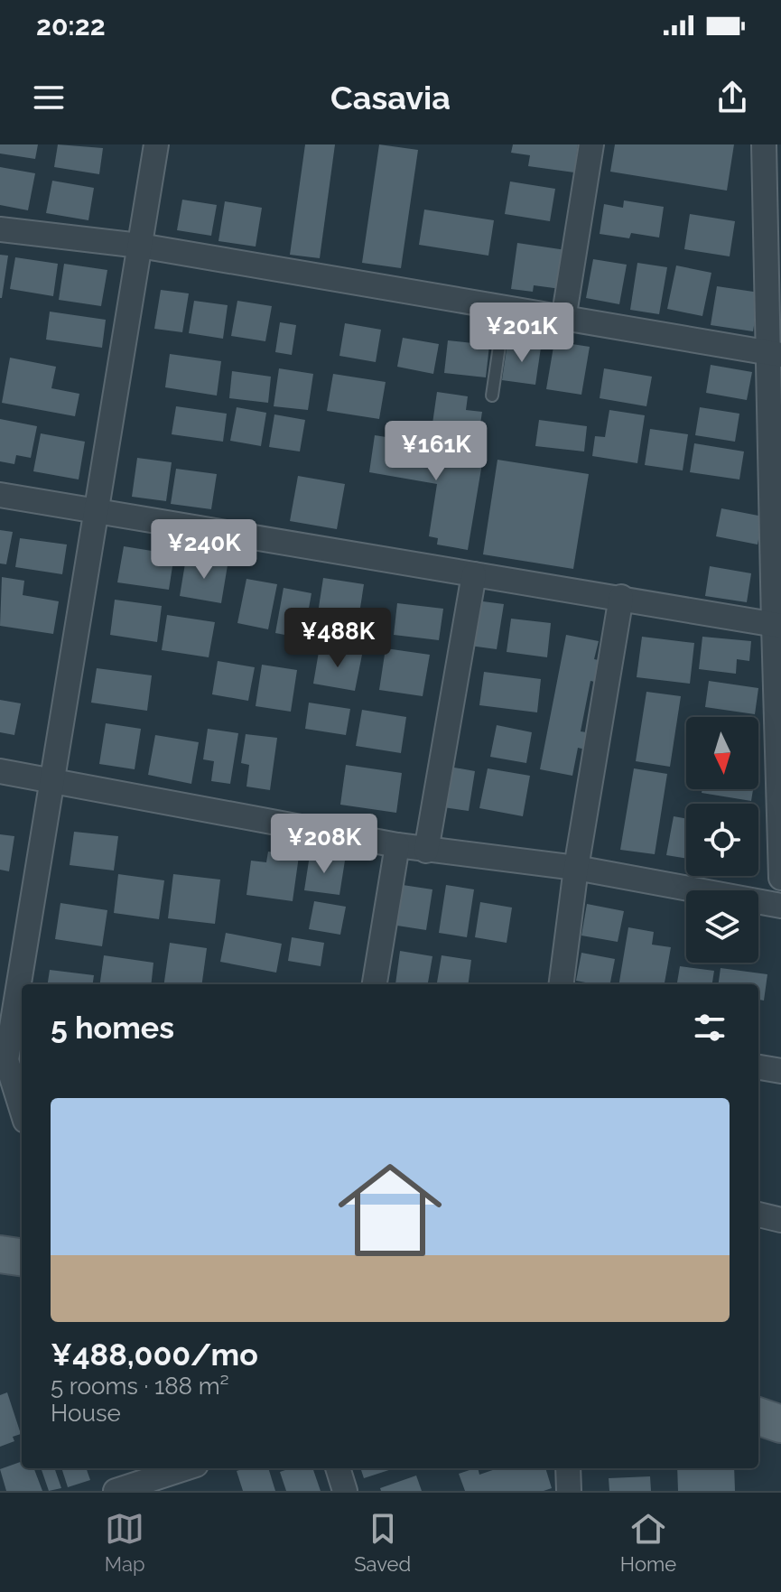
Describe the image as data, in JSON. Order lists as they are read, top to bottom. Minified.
{"north":"bottom","page":{"status":"20:22","header":"Casavia","price":["¥201K","¥161K","¥240K","¥488K","¥208K"],"heading":"5 homes","list":[{"name":"¥488,000/mo","note":"5 rooms · 188 m² · House"}],"tabs":["Map","Saved","Home"]}}
